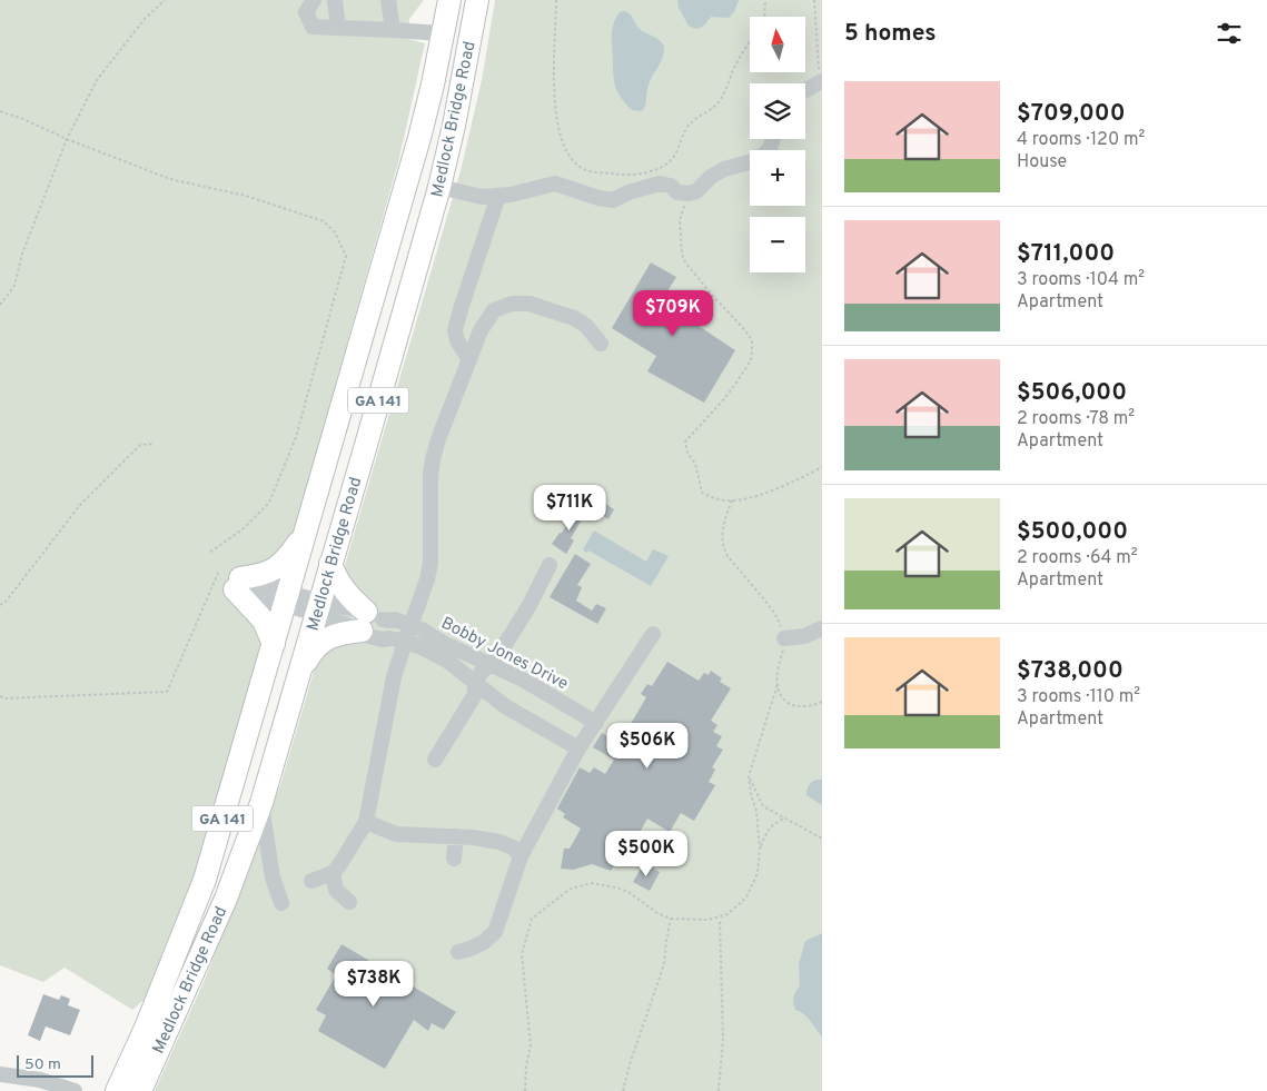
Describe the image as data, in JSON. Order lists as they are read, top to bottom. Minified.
{"streets":{"highway":["Medlock Bridge Road","GA 141"],"street":["Bobby Jones Drive"]},"crossings":[["Medlock Bridge Road","Bobby Jones Drive"]],"scale_bar":"50 m","north":"top","page":{"heading":"5 homes","map_buttons":["+","−"],"list":[{"name":"$709,000","note":"4 rooms · 120 m² · House"},{"name":"$711,000","note":"3 rooms · 104 m² · Apartment"},{"name":"$506,000","note":"2 rooms · 78 m² · Apartment"},{"name":"$500,000","note":"2 rooms · 64 m² · Apartment"},{"name":"$738,000","note":"3 rooms · 110 m² · Apartment"}],"price":["$709K","$711K","$506K","$500K","$738K"],"scale":"50 m"}}
